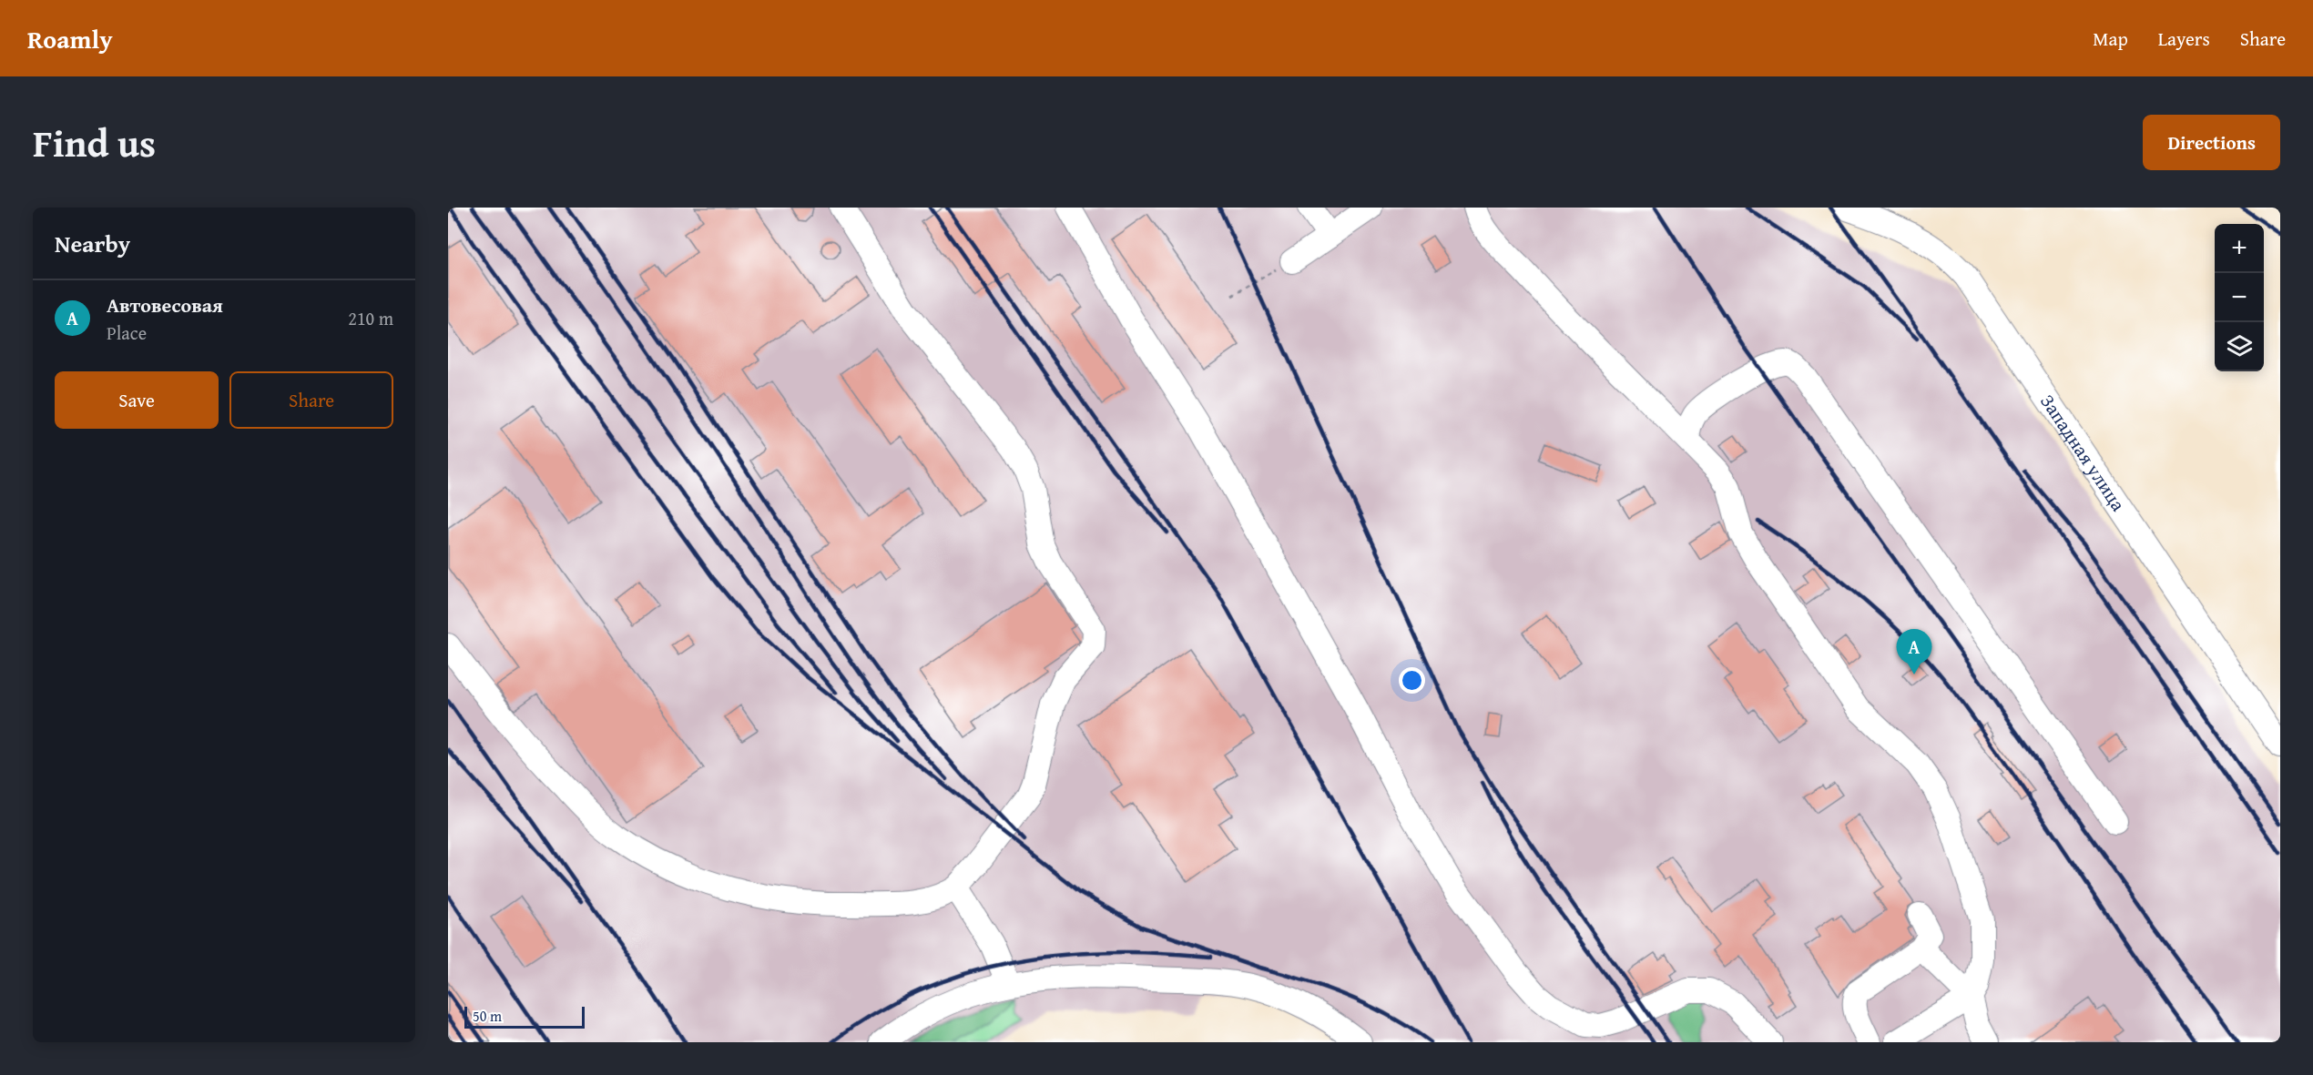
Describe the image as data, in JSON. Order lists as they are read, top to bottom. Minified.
{"streets":{"street":["Западная улица"]},"scale_bar":"50 m","page":{"header":"Roamly","nav":["Map","Layers","Share"],"title":"Find us","buttons":["Directions",["Save","Share"]],"heading":"Nearby","map_buttons":["+","−"],"list":[{"mark":"A","name":"Автовесовая","note":"Place","value":"210 m"}],"pins":"A","scale":"50 m"}}
